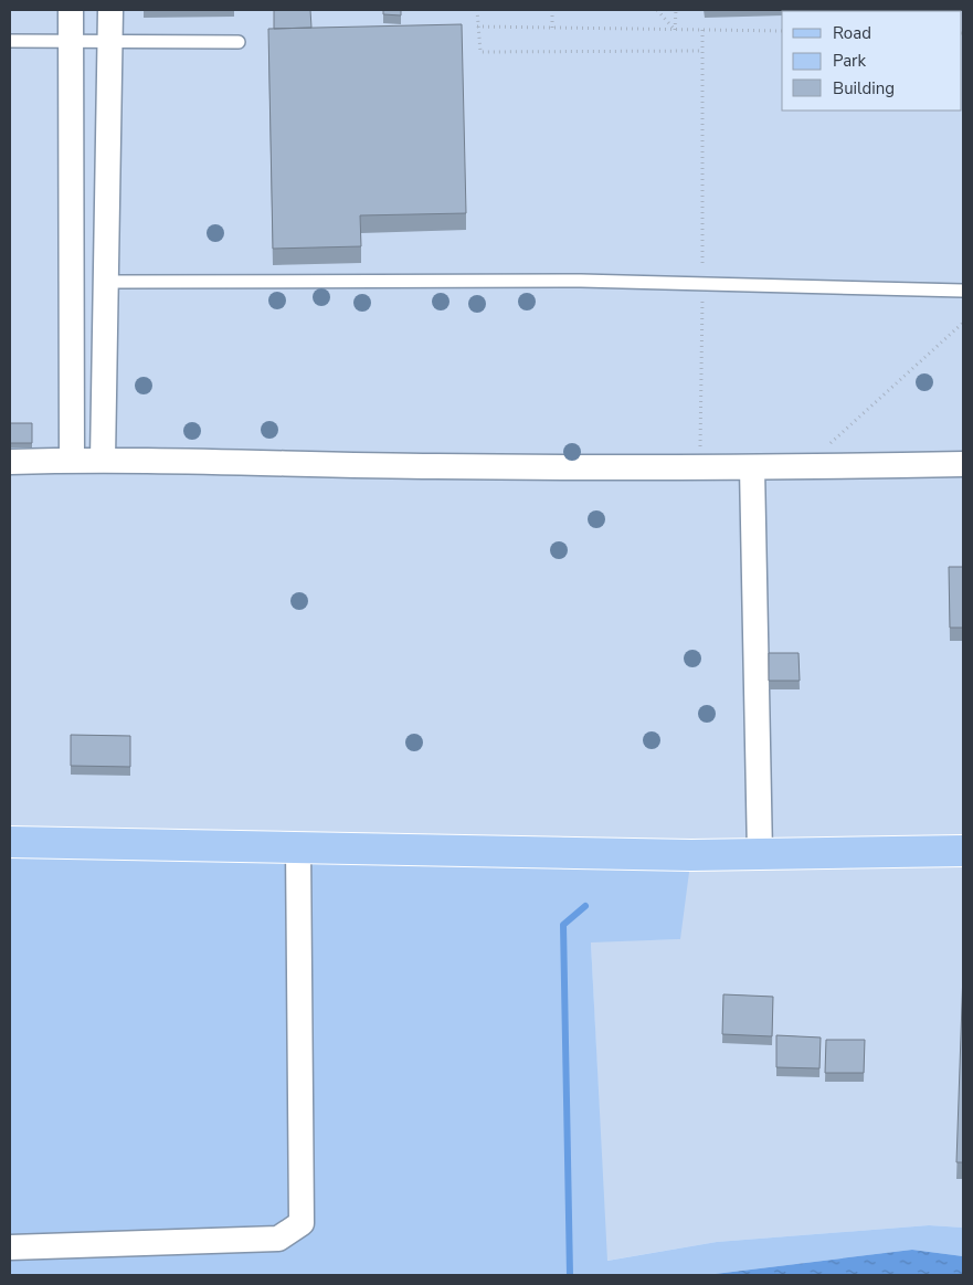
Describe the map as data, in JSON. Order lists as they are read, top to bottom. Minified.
{"legend":["Road","Park","Building"]}
